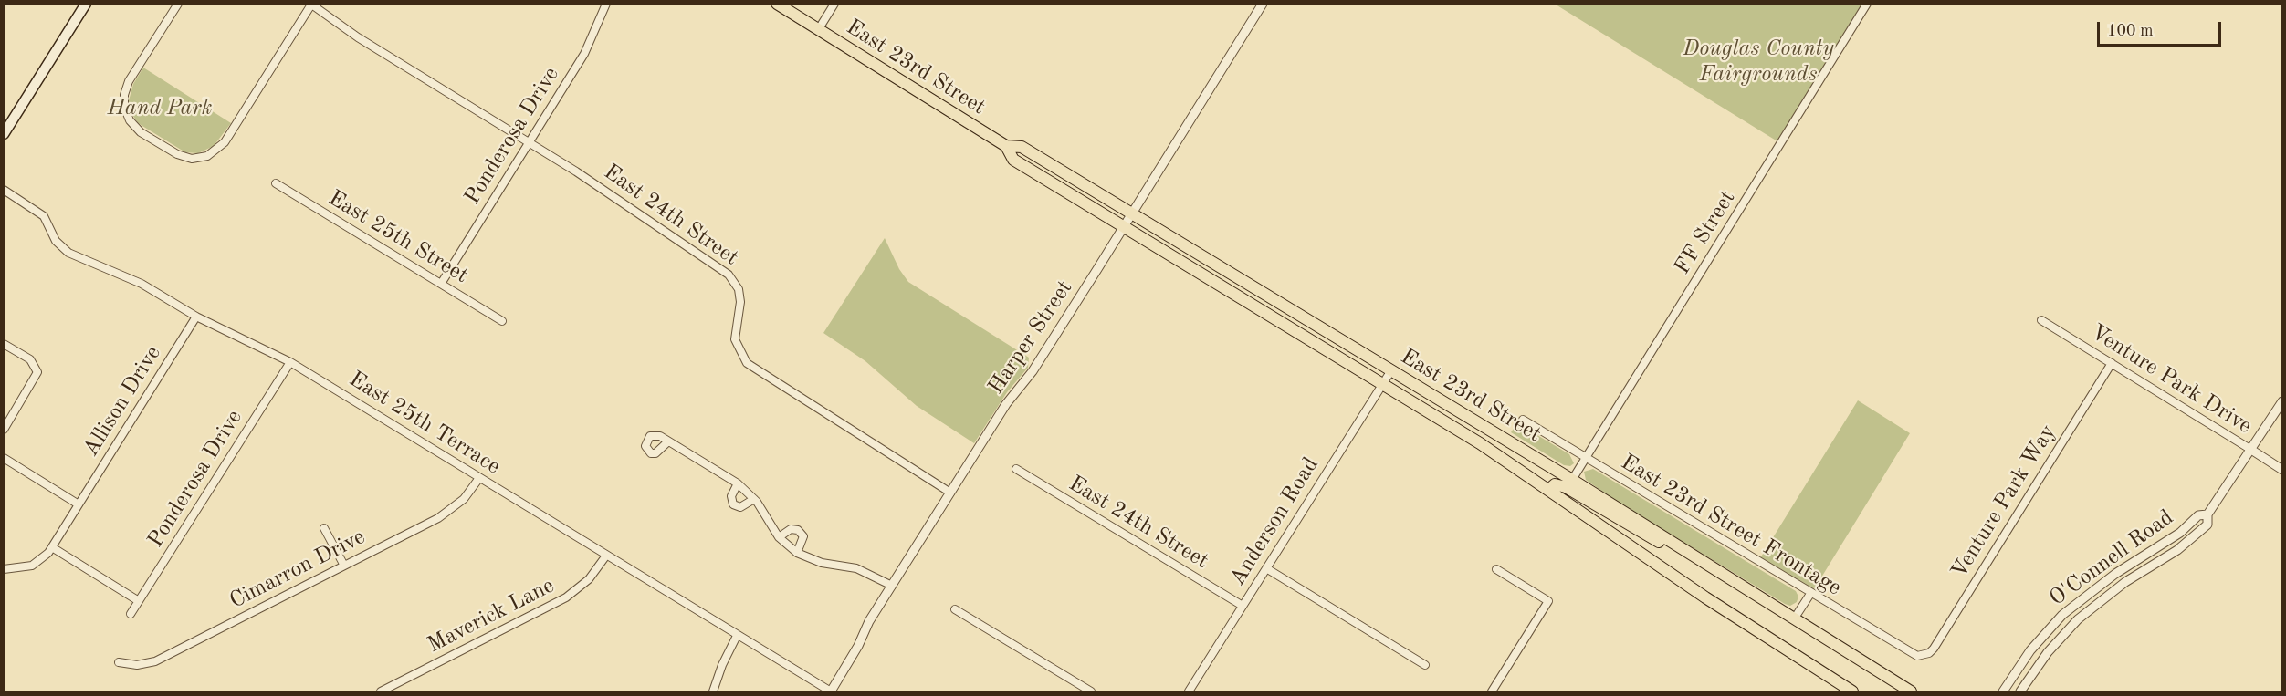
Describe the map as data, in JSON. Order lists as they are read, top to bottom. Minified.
{"streets":{"main road":["East 23rd Street"],"street":["Ponderosa Drive","East 24th Street","FF Street","East 25th Street","Harper Street","Venture Park Drive","Allison Drive","East 25th Terrace","Venture Park Way","Anderson Road","East 23rd Street Frontage","O'Connell Road","Cimarron Drive","Maverick Lane"]},"crossings":[["East 23rd Street","FF Street"],["East 23rd Street","Harper Street"],["East 23rd Street","Anderson Road"],["Ponderosa Drive","East 24th Street"],["Ponderosa Drive","East 25th Street"],["Ponderosa Drive","East 25th Terrace"],["East 24th Street","Harper Street"],["East 24th Street","Anderson Road"],["FF Street","East 23rd Street Frontage"],["Harper Street","East 25th Terrace"],["Venture Park Drive","Venture Park Way"],["Venture Park Drive","O'Connell Road"],["Allison Drive","East 25th Terrace"],["East 25th Terrace","Cimarron Drive"],["East 25th Terrace","Maverick Lane"],["Venture Park Way","East 23rd Street Frontage"]],"parks":["Douglas County Fairgrounds","Hand Park"],"scale_bar":"100 m"}
